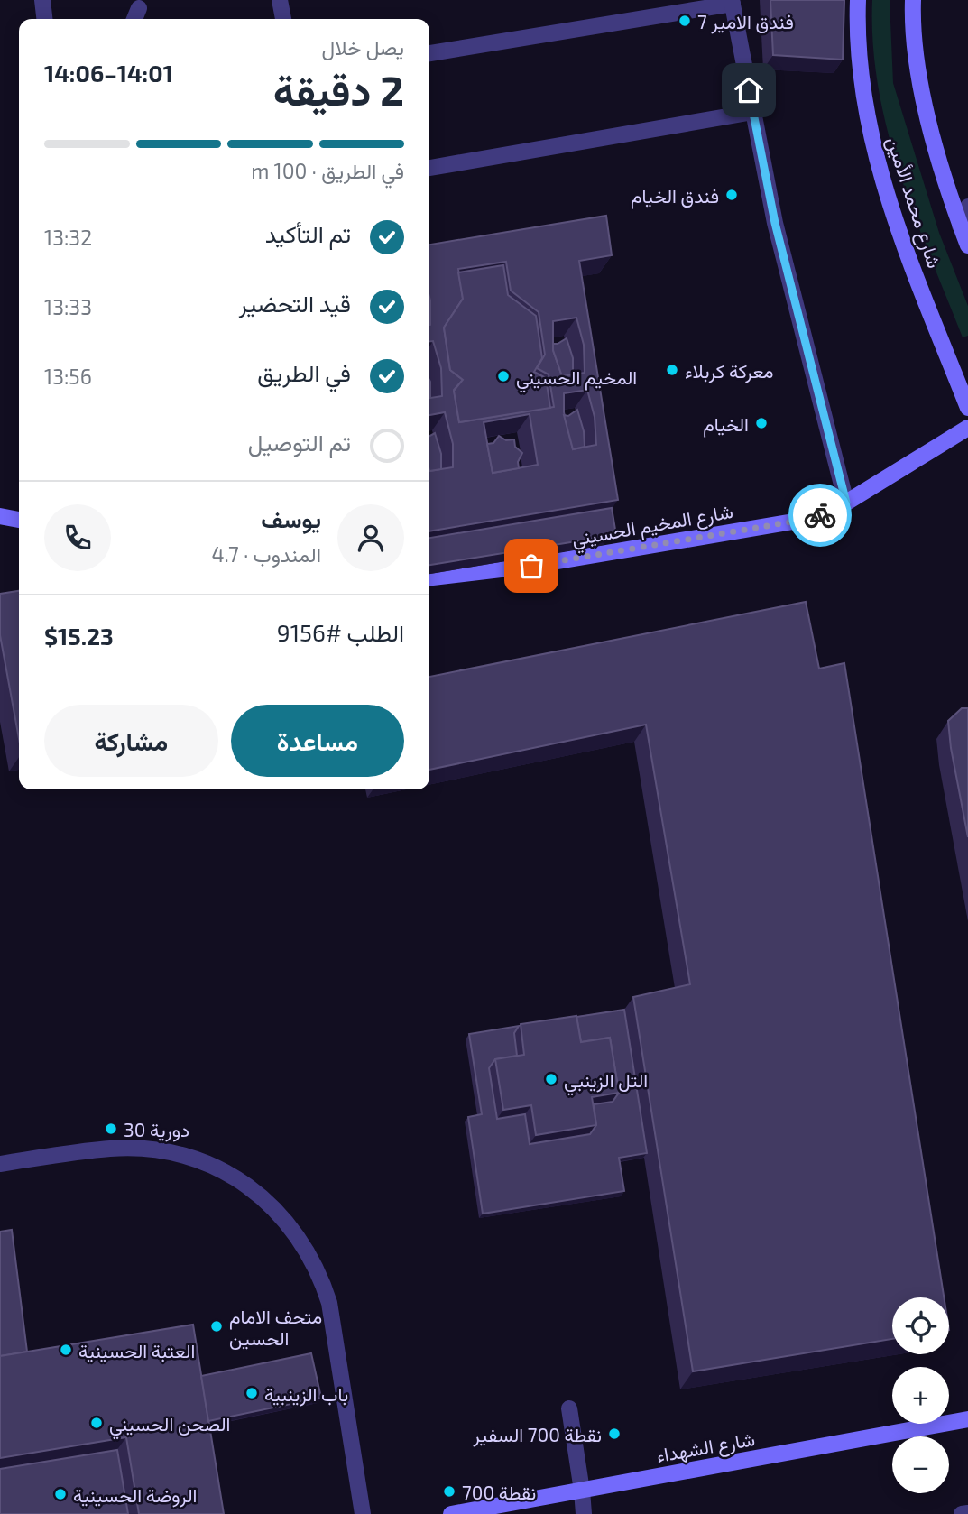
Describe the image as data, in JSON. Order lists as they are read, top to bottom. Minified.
{"streets":{"main road":["شارع محمد الأمين","شارع المخيم الحسيني","شارع الشهداء"]},"places":["فندق الامير 7","فندق الخيام","معركة كربلاء","المخيم الحسيني","الخيام","التل الزينبي","دورية 30","متحف الامام الحسين","العتبة الحسينية","باب الزينبية","الصحن الحسيني","نقطة 700 السفير","نقطة 700","الروضة الحسينية"],"page":{"heading":["2 دقيقة","يصل خلال","14:01–14:06"],"panel":["يوسف","المندوب · 4.7","الطلب #9156","$15.23"],"bar":"في الطريق · 100 m","list":[["تم التأكيد","13:32"],["قيد التحضير","13:33"],["في الطريق","13:56"],"تم التوصيل"],"buttons":["مساعدة","مشاركة"],"map_buttons":["+","−"]}}
